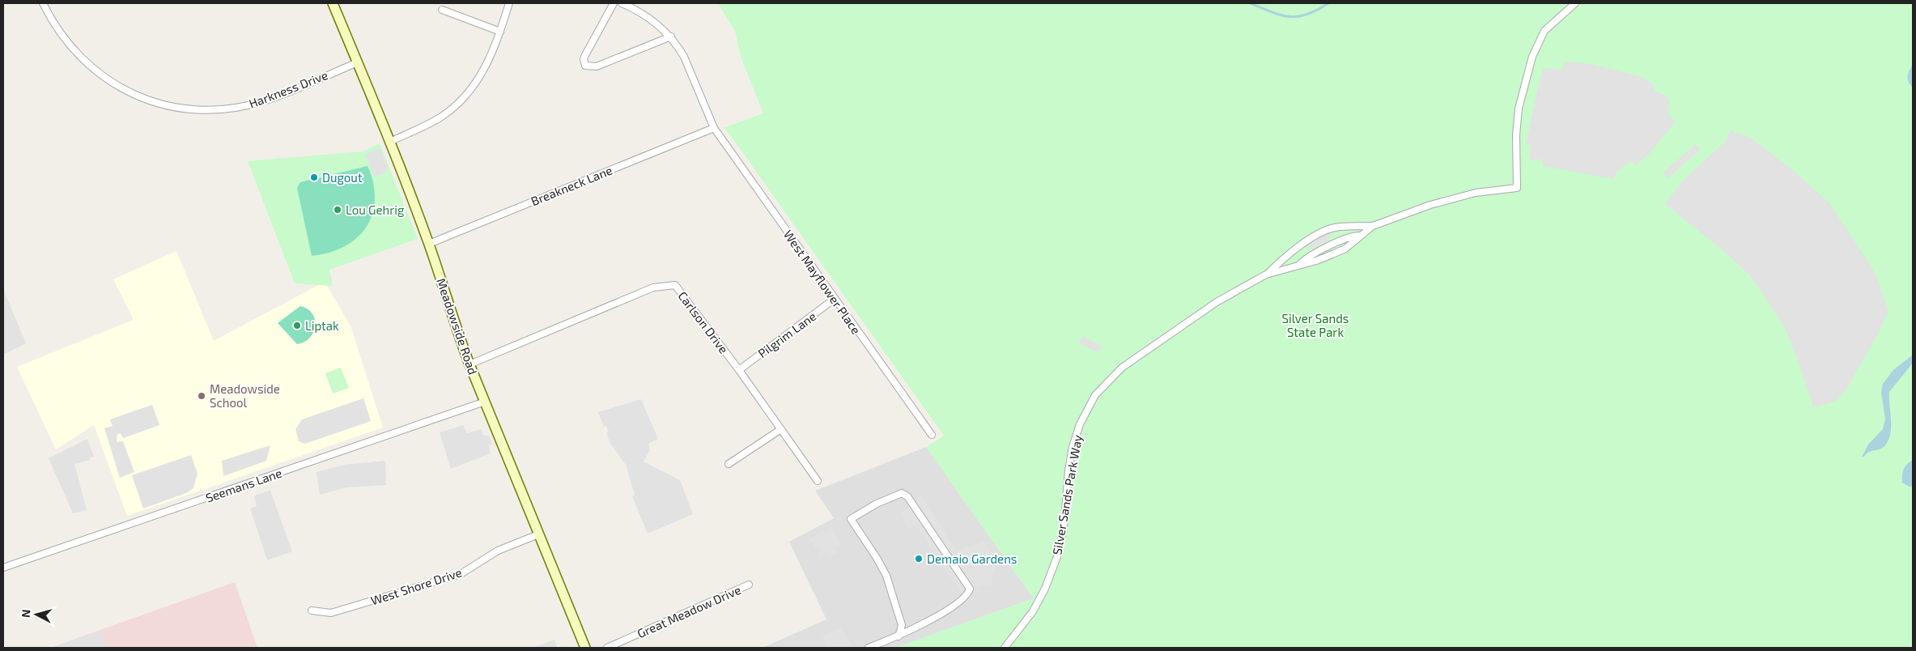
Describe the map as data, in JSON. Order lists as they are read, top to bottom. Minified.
{"streets":{"main road":["Meadowside Road"],"street":["Harkness Drive","Breakneck Lane","West Mayflower Place","Carlson Drive","Pilgrim Lane","Seemans Lane","Silver Sands Park Way","West Shore Drive","Great Meadow Drive"]},"crossings":[["Harkness Drive","Meadowside Road"],["Breakneck Lane","West Mayflower Place"],["Breakneck Lane","Meadowside Road"],["West Mayflower Place","Pilgrim Lane"],["Carlson Drive","Meadowside Road"],["Carlson Drive","Pilgrim Lane"],["Meadowside Road","Seemans Lane"],["Meadowside Road","West Shore Drive"]],"parks":["Silver Sands State Park"],"places":["Dugout","Lou Gehrig","Liptak","Meadowside School","Demaio Gardens"],"north":"left"}
